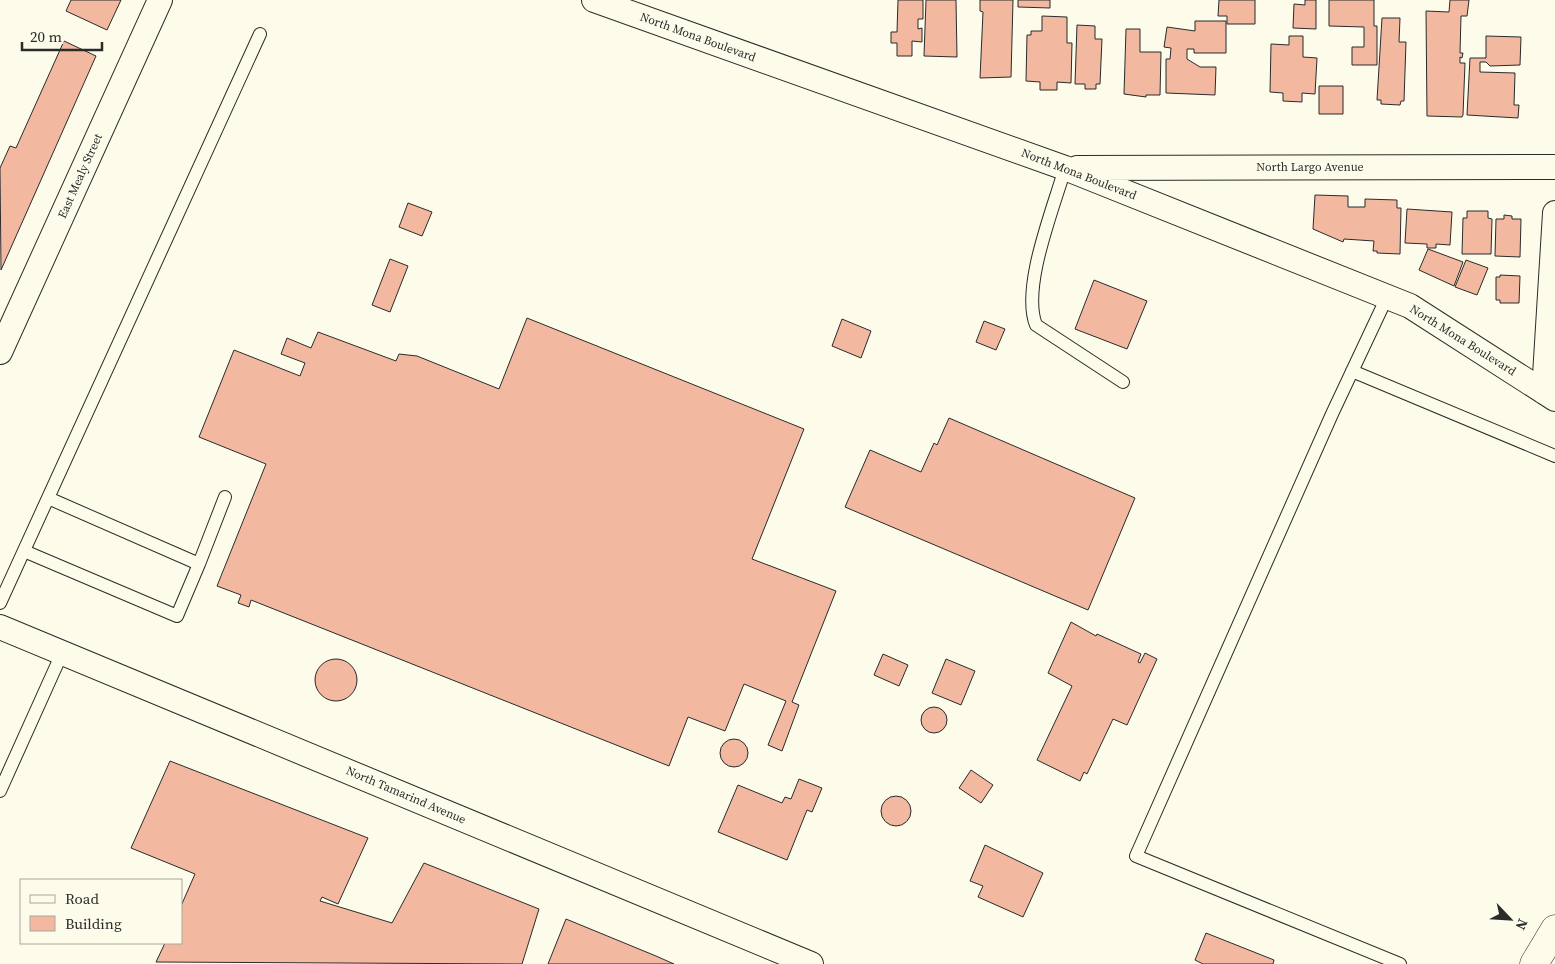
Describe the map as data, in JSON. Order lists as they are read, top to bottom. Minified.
{"streets":{"street":["North Mona Boulevard","North Largo Avenue","East Mealy Street","North Tamarind Avenue"]},"crossings":[["North Mona Boulevard","North Largo Avenue"]],"legend":["Road","Building"],"scale_bar":"20 m","north":"bottom right"}
